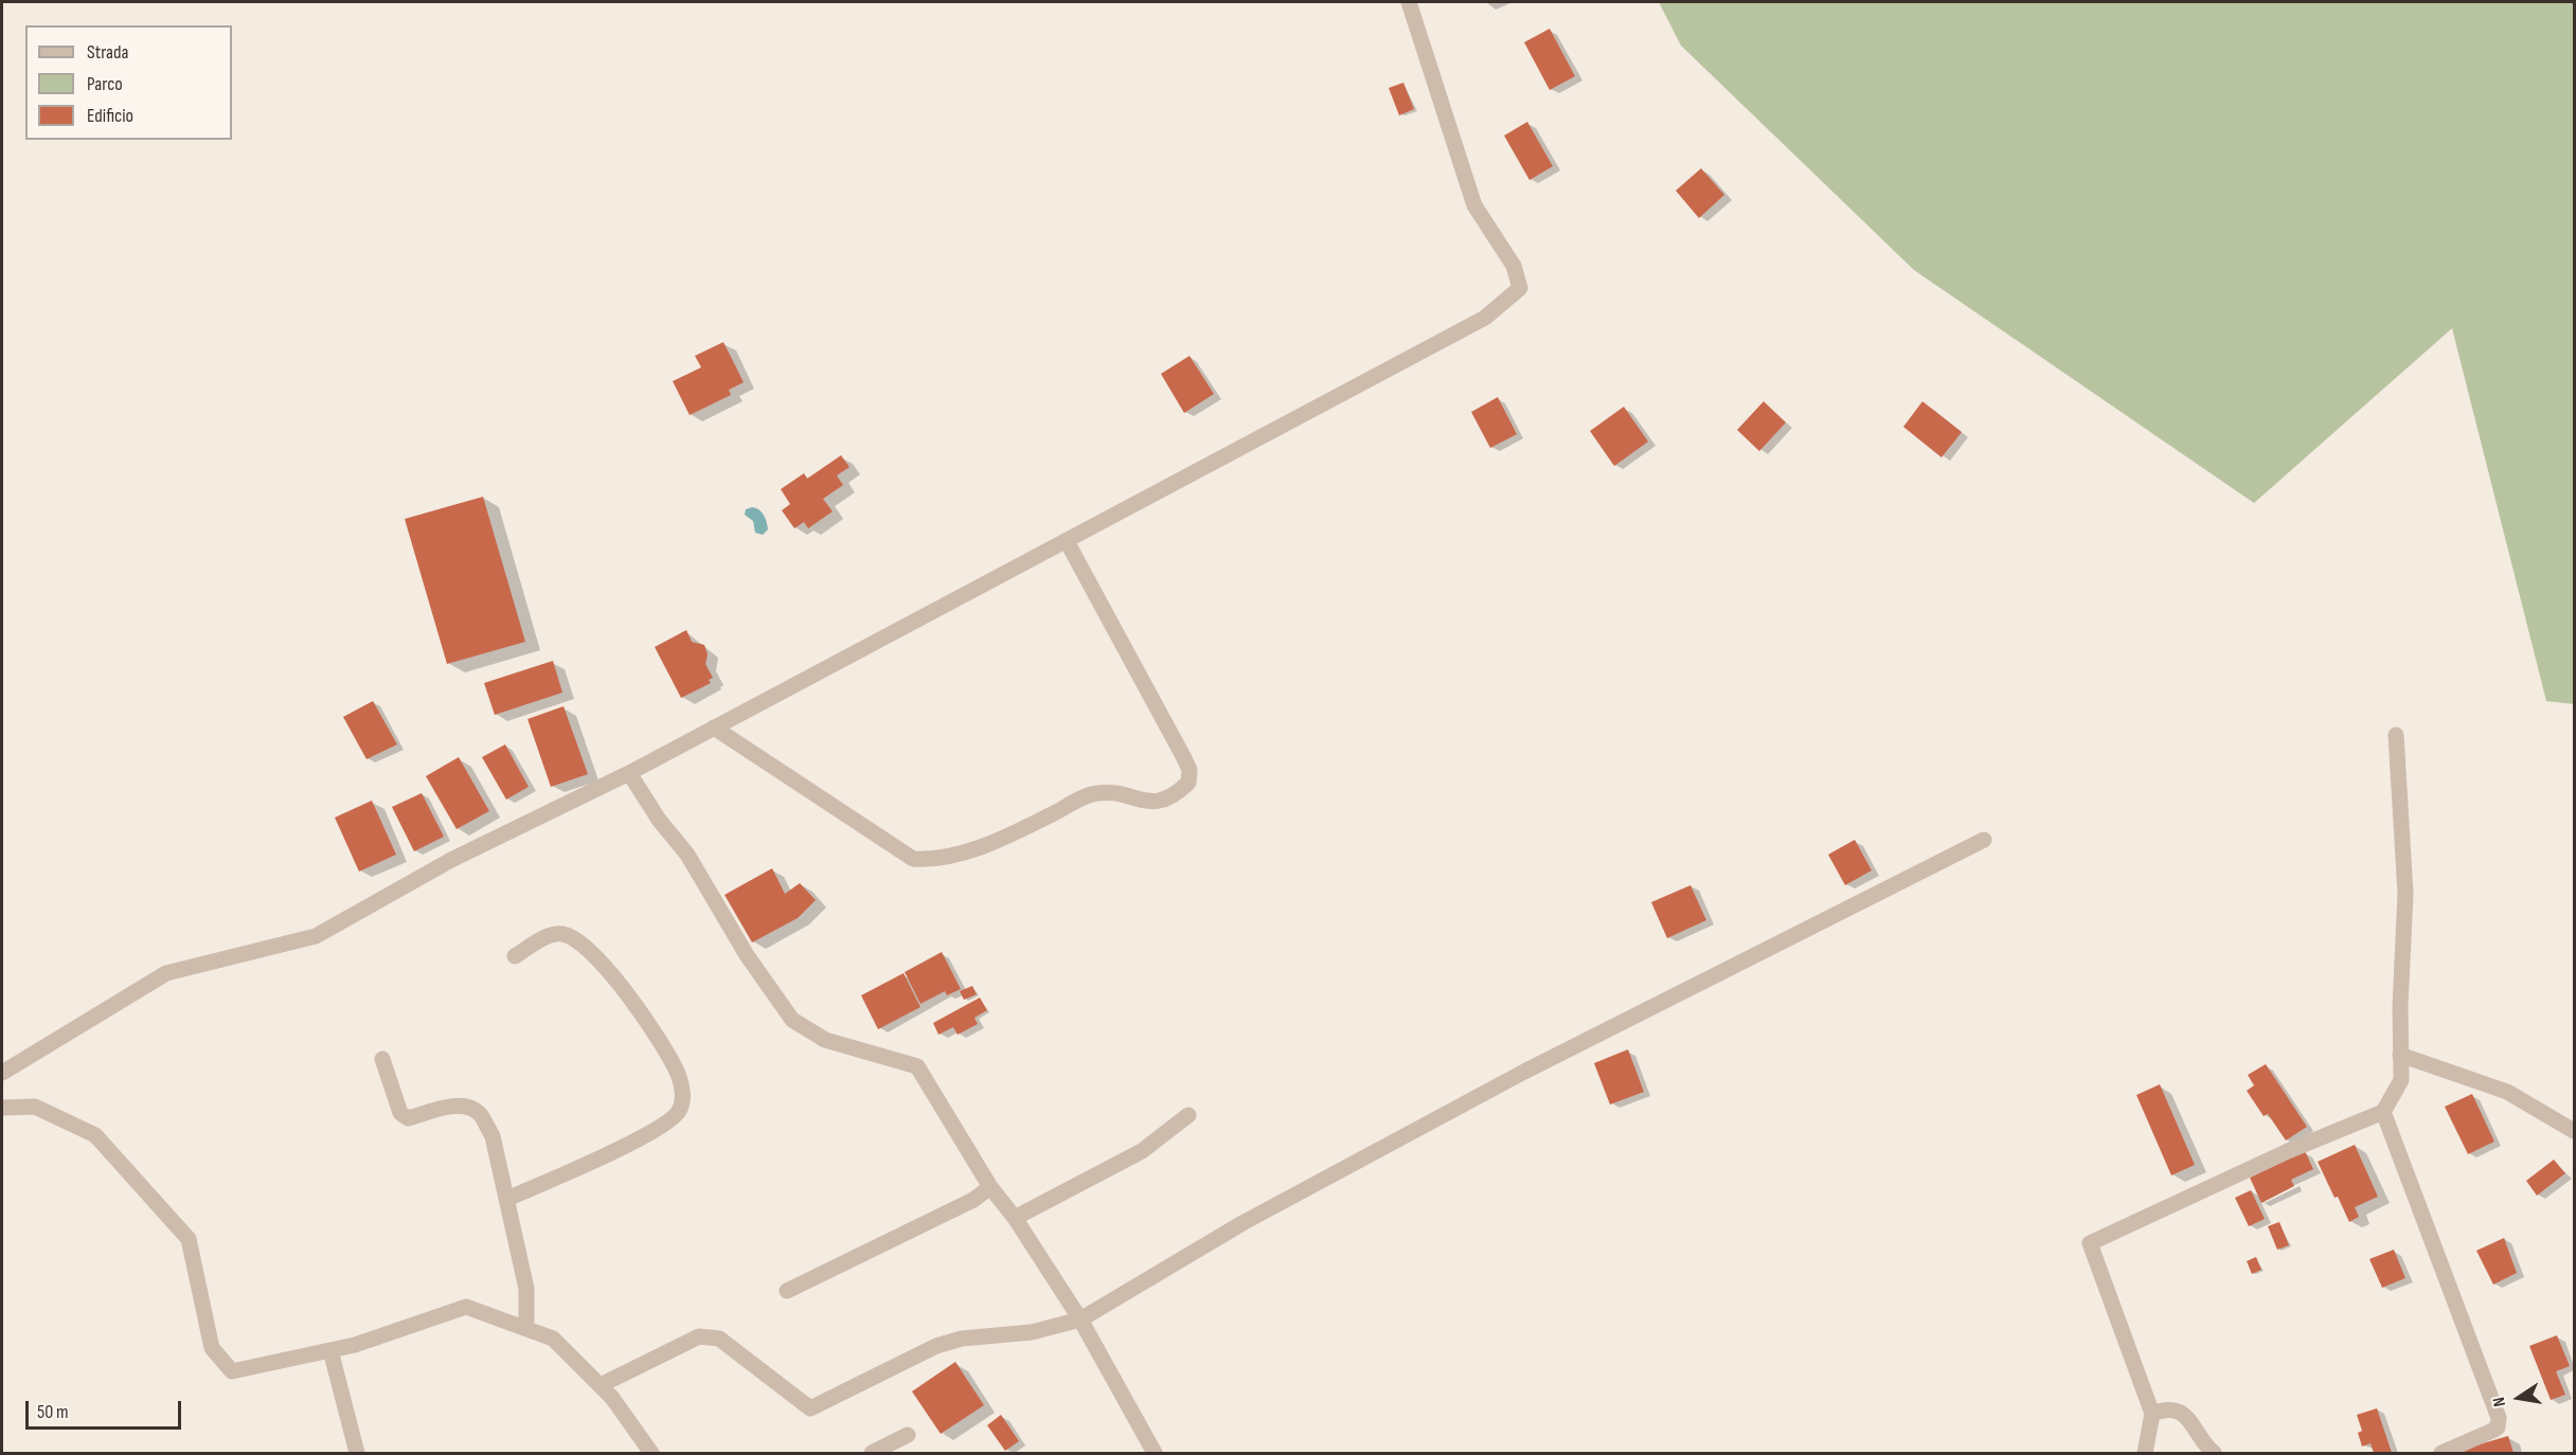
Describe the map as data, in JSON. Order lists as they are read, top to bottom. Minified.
{"legend":["Strada","Parco","Edificio"],"scale_bar":"50 m","north":"left"}
